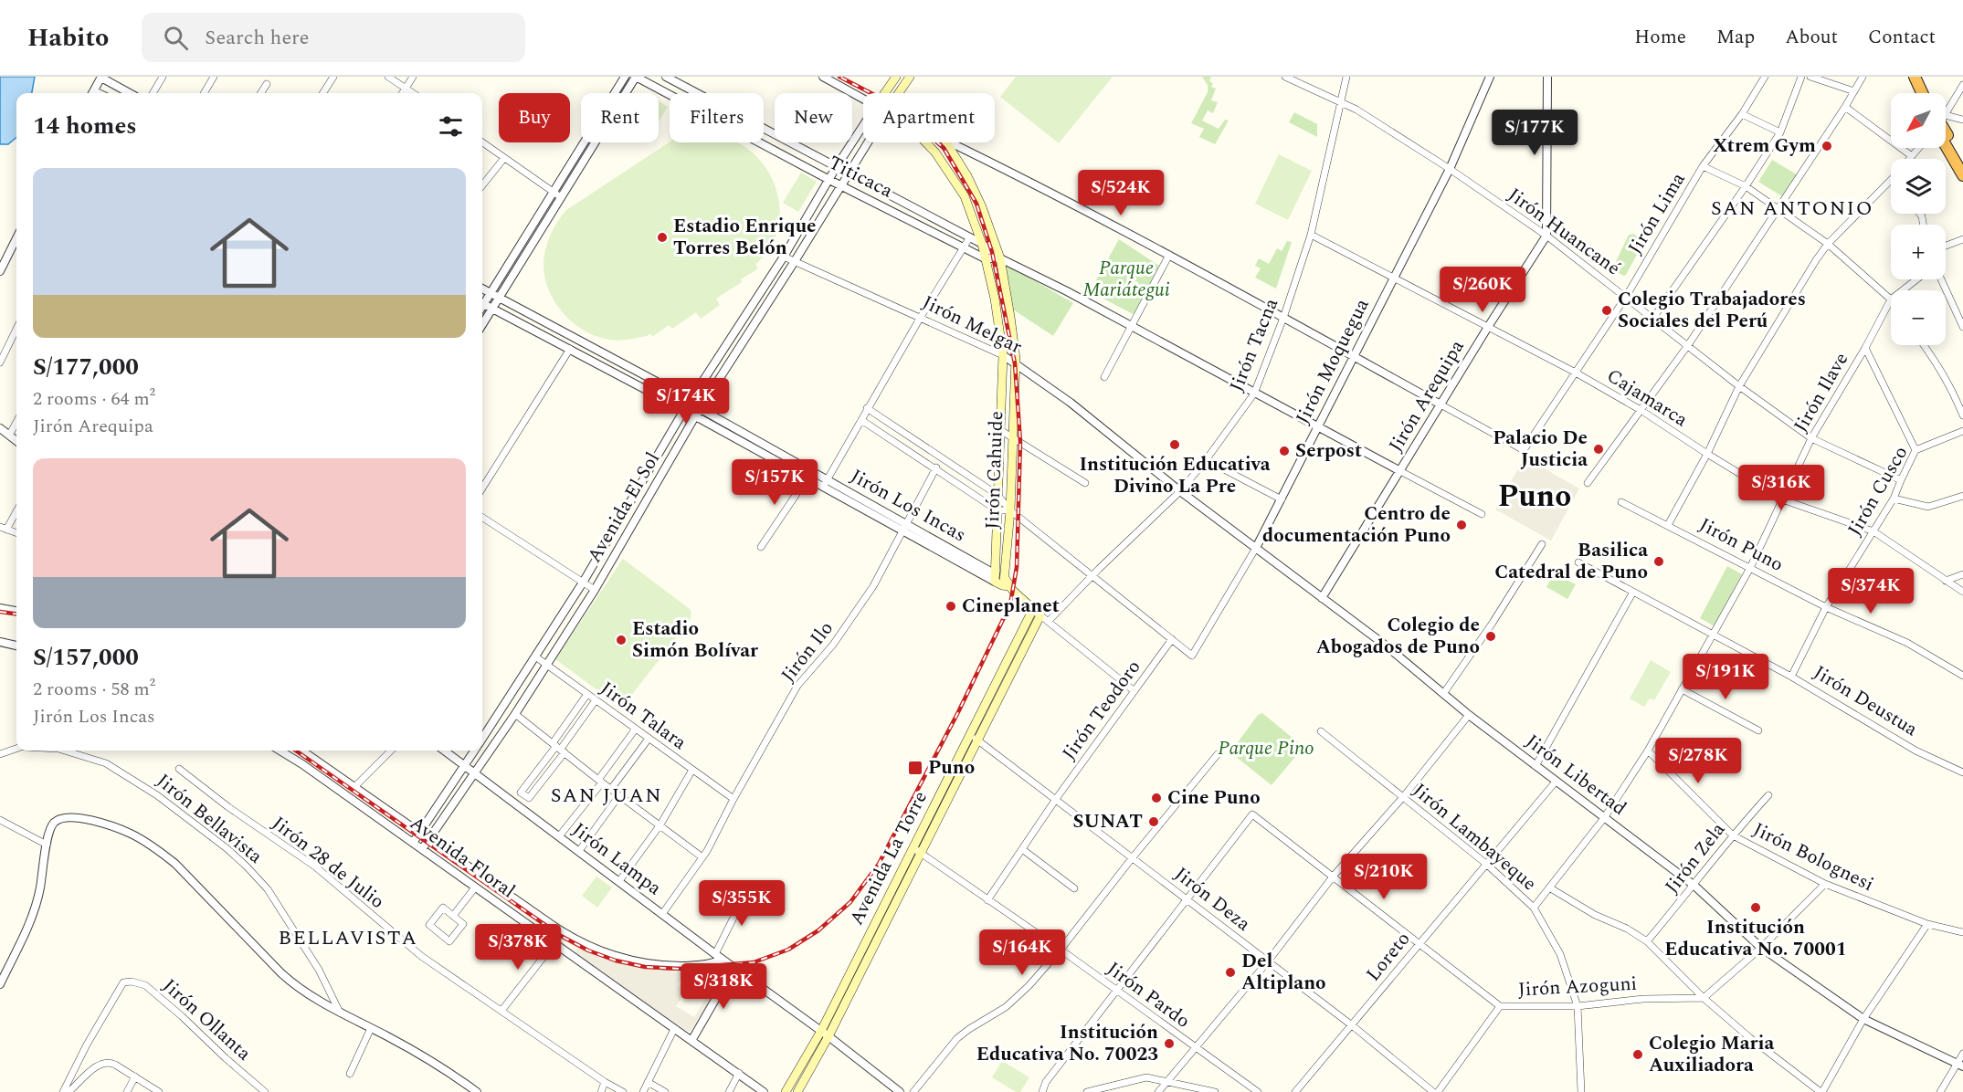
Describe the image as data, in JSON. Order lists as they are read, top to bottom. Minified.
{"streets":{"main road":["Jirón Cahuide","Avenida El Sol","Avenida La Torre"],"street":["Titicaca","Jirón Lima","Jirón Huancané","Jirón Melgar","Jirón Tacna","Jirón Moquegua","Jirón Ilave","Jirón Arequipa","Cajamarca","Jirón Cusco","Jirón Los Incas","Jirón Puno","Jirón Ilo","Jirón Deustua","Jirón Teodoro","Jirón Talara","Jirón Libertad","Jirón Bellavista","Jirón Lambayeque","Avenida Floral","Jirón Bolognesi","Jirón Zela","Jirón Lampa","Jirón 28 de Julio","Jirón Deza","Loreto","Jirón Azoguni","Jirón Pardo","Jirón Ollanta"]},"crossings":[["Titicaca","Jirón Cahuide"],["Titicaca","Avenida El Sol"],["Jirón Lima","Jirón Huancané"],["Jirón Lima","Jirón Arequipa"],["Jirón Lima","Cajamarca"],["Jirón Huancané","Jirón Tacna"],["Jirón Huancané","Jirón Moquegua"],["Jirón Huancané","Jirón Ilave"],["Jirón Huancané","Jirón Arequipa"],["Jirón Huancané","Jirón Cusco"],["Jirón Melgar","Jirón Tacna"],["Jirón Melgar","Jirón Cahuide"],["Jirón Melgar","Avenida El Sol"],["Jirón Melgar","Jirón Libertad"],["Jirón Tacna","Cajamarca"],["Jirón Tacna","Jirón Libertad"],["Jirón Moquegua","Cajamarca"],["Jirón Moquegua","Jirón Teodoro"],["Jirón Moquegua","Jirón Libertad"],["Jirón Ilave","Cajamarca"],["Jirón Ilave","Jirón Puno"],["Jirón Ilave","Jirón Deustua"],["Jirón Ilave","Jirón Libertad"],["Jirón Ilave","Jirón Lambayeque"],["Jirón Ilave","Jirón Bolognesi"],["Jirón Arequipa","Cajamarca"],["Jirón Arequipa","Jirón Libertad"],["Cajamarca","Jirón Cusco"],["Jirón Cahuide","Jirón Los Incas"],["Jirón Cusco","Jirón Puno"],["Jirón Cusco","Jirón Deustua"],["Jirón Los Incas","Avenida El Sol"],["Jirón Los Incas","Jirón Ilo"],["Avenida El Sol","Jirón Talara"],["Avenida El Sol","Avenida Floral"],["Avenida El Sol","Jirón Lampa"],["Jirón Ilo","Jirón Talara"],["Jirón Ilo","Jirón Lampa"],["Jirón Teodoro","Jirón Deza"],["Jirón Teodoro","Jirón Pardo"],["Jirón Libertad","Jirón Zela"],["Jirón Libertad","Loreto"],["Jirón Lambayeque","Loreto"],["Jirón Lambayeque","Jirón Azoguni"],["Avenida Floral","Jirón Lampa"],["Jirón Bolognesi","Jirón Zela"],["Avenida La Torre","Jirón Lampa"],["Avenida La Torre","Jirón Deza"],["Avenida La Torre","Jirón Pardo"],["Jirón Deza","Loreto"]],"districts":["SAN ANTONIO","Puno","SAN JUAN","BELLAVISTA"],"parks":["Parque Mariátegui","Parque Pino"],"places":{"other":["Xtrem Gym","Estadio Enrique Torres Belón","Colegio Trabajadores Sociales del Perú","Institución Educativa Divino La Pre","Palacio De Justicia","Serpost","Centro de documentación Puno","Basilica Catedral de Puno","Cineplanet","Colegio de Abogados de Puno","Estadio Simón Bolívar","Cine Puno","SUNAT","Institución Educativa No. 70001","Del Altiplano","Institución Educativa No. 70023","Colegio Maria Auxiliadora"],"transit":["Puno"]},"north":"bottom left","page":{"header":"Habito","search":"Search here","nav":["Home","Map","About","Contact"],"map_buttons":["+","−"],"chip":["Buy","Rent","Filters","New","Apartment"],"heading":"14 homes","price":["S/177K","S/524K","S/260K","S/174K","S/157K","S/316K","S/374K","S/191K","S/278K","S/210K","S/355K","S/378K","S/164K","S/318K"],"list":[{"name":"S/177,000","note":"2 rooms · 64 m² · Jirón Arequipa"},{"name":"S/157,000","note":"2 rooms · 58 m² · Jirón Los Incas"}]}}
